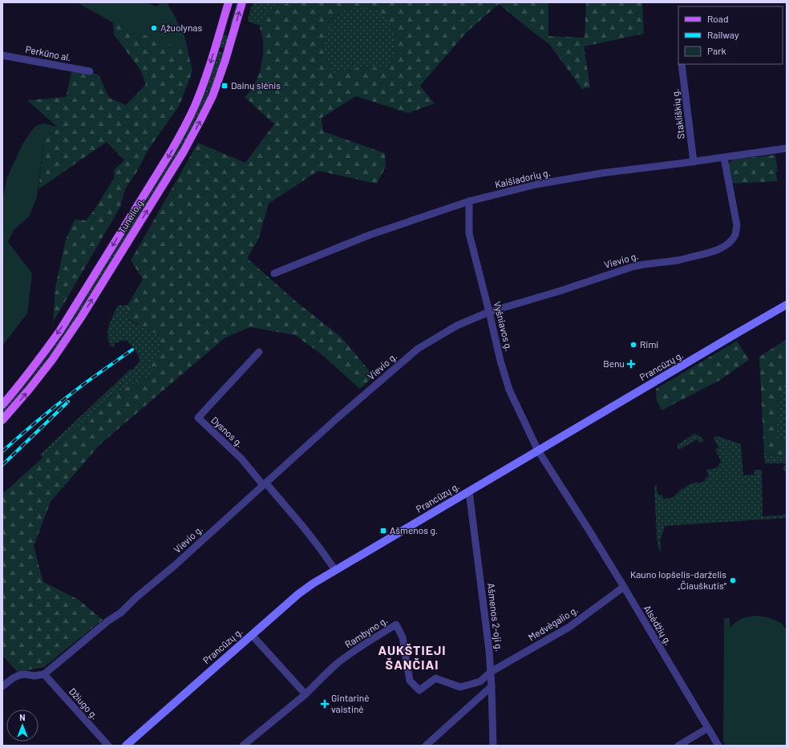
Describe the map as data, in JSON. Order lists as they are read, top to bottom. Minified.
{"streets":{"main road":["Tunelio g."],"street":["Perkūno al.","Stakliškių g.","Kaišiadorių g.","Vievio g.","Vyšniavos g.","Prancūzų g.","Dysnos g.","Ašmenos 2-oji g.","Medvėgalio g.","Alsėdžių g.","Rambyno g.","Džiugo g."]},"crossings":[["Stakliškių g.","Kaišiadorių g."],["Kaišiadorių g.","Vievio g."],["Kaišiadorių g.","Vyšniavos g."],["Vievio g.","Vyšniavos g."],["Vievio g.","Dysnos g."],["Vievio g.","Džiugo g."],["Vyšniavos g.","Prancūzų g."],["Vyšniavos g.","Alsėdžių g."],["Prancūzų g.","Dysnos g."],["Prancūzų g.","Ašmenos 2-oji g."],["Prancūzų g.","Alsėdžių g."],["Ašmenos 2-oji g.","Medvėgalio g."],["Ašmenos 2-oji g.","Rambyno g."],["Medvėgalio g.","Alsėdžių g."],["Medvėgalio g.","Rambyno g."]],"districts":["AUKŠTIEJI ŠANČIAI"],"places":{"other":["Ąžuolynas","Rimi","Kauno lopšelis-darželis „Čiauškutis“"],"transit":["Dainų slėnis","Ašmenos g."],"health":["Benu","Gintarinė vaistinė"]},"legend":["Road","Railway","Park"],"north":"top"}
